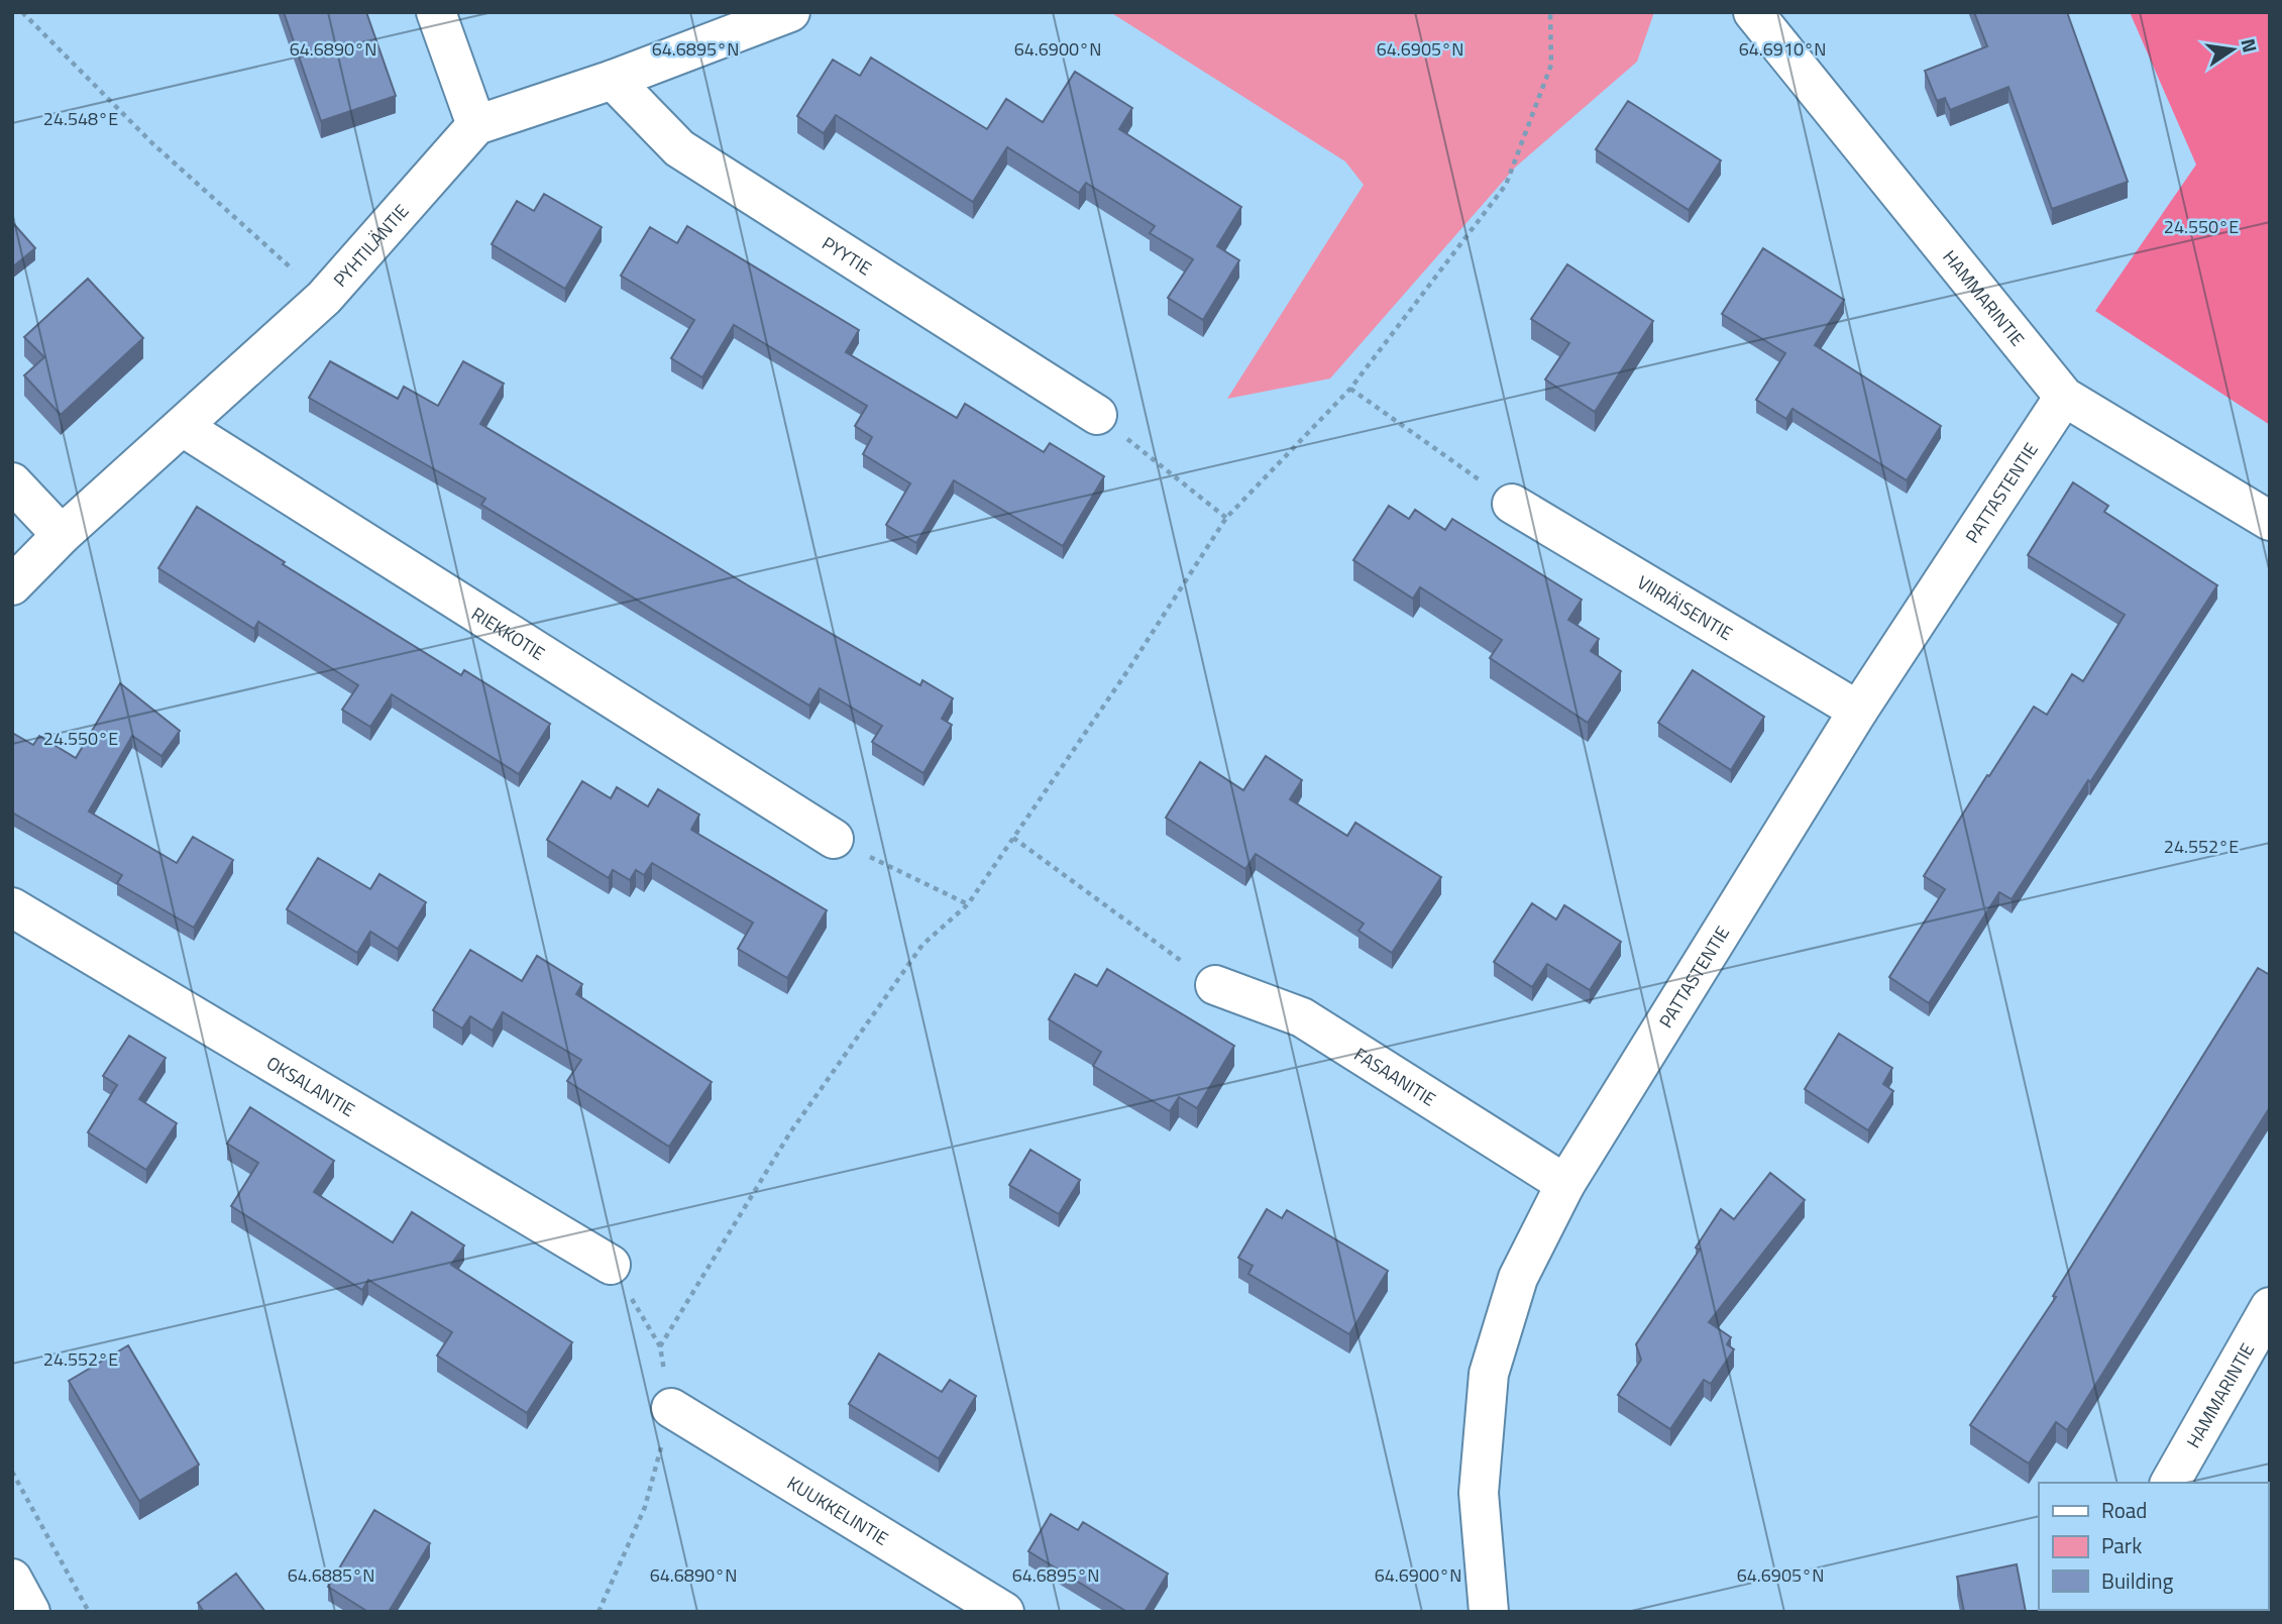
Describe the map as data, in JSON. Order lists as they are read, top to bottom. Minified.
{"streets":{"street":["PYHTILÄNTIE","PYYTIE","HAMMARINTIE","PATTASTENTIE","VIIRIÄISENTIE","RIEKKOTIE","FASAANITIE","OKSALANTIE","KUUKKELINTIE"]},"crossings":[["PYHTILÄNTIE","RIEKKOTIE"],["HAMMARINTIE","PATTASTENTIE"],["PATTASTENTIE","VIIRIÄISENTIE"],["PATTASTENTIE","FASAANITIE"]],"legend":["Road","Park","Building"],"north":"right","coordinates":["64.6890°N","64.6895°N","64.6900°N","64.6905°N","64.6910°N","24.548°E","24.550°E","24.552°E","64.6885°N"]}
